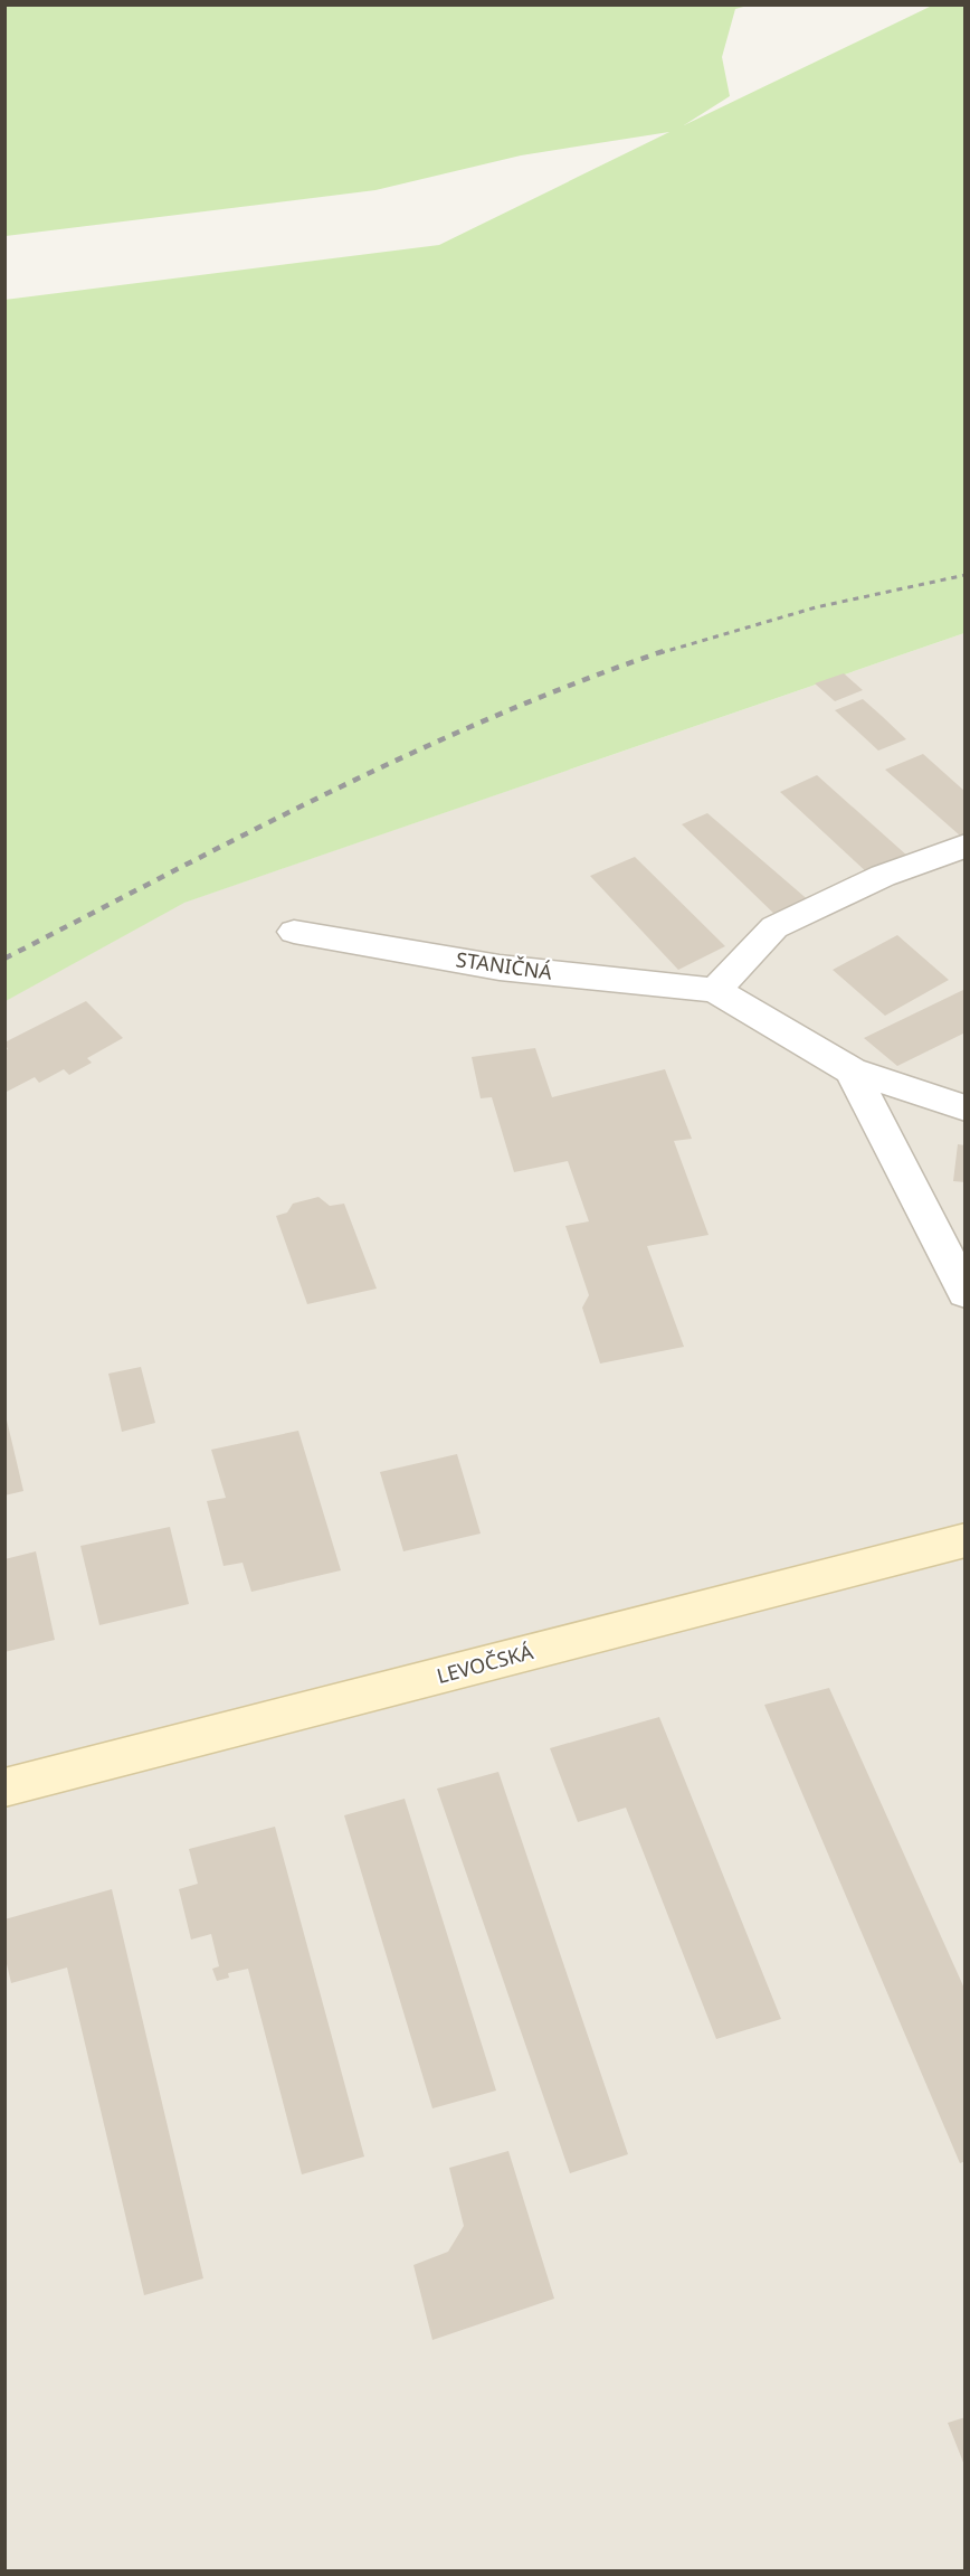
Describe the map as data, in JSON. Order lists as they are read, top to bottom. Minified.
{"streets":{"main road":["LEVOČSKÁ"],"street":["STANIČNÁ"]}}
